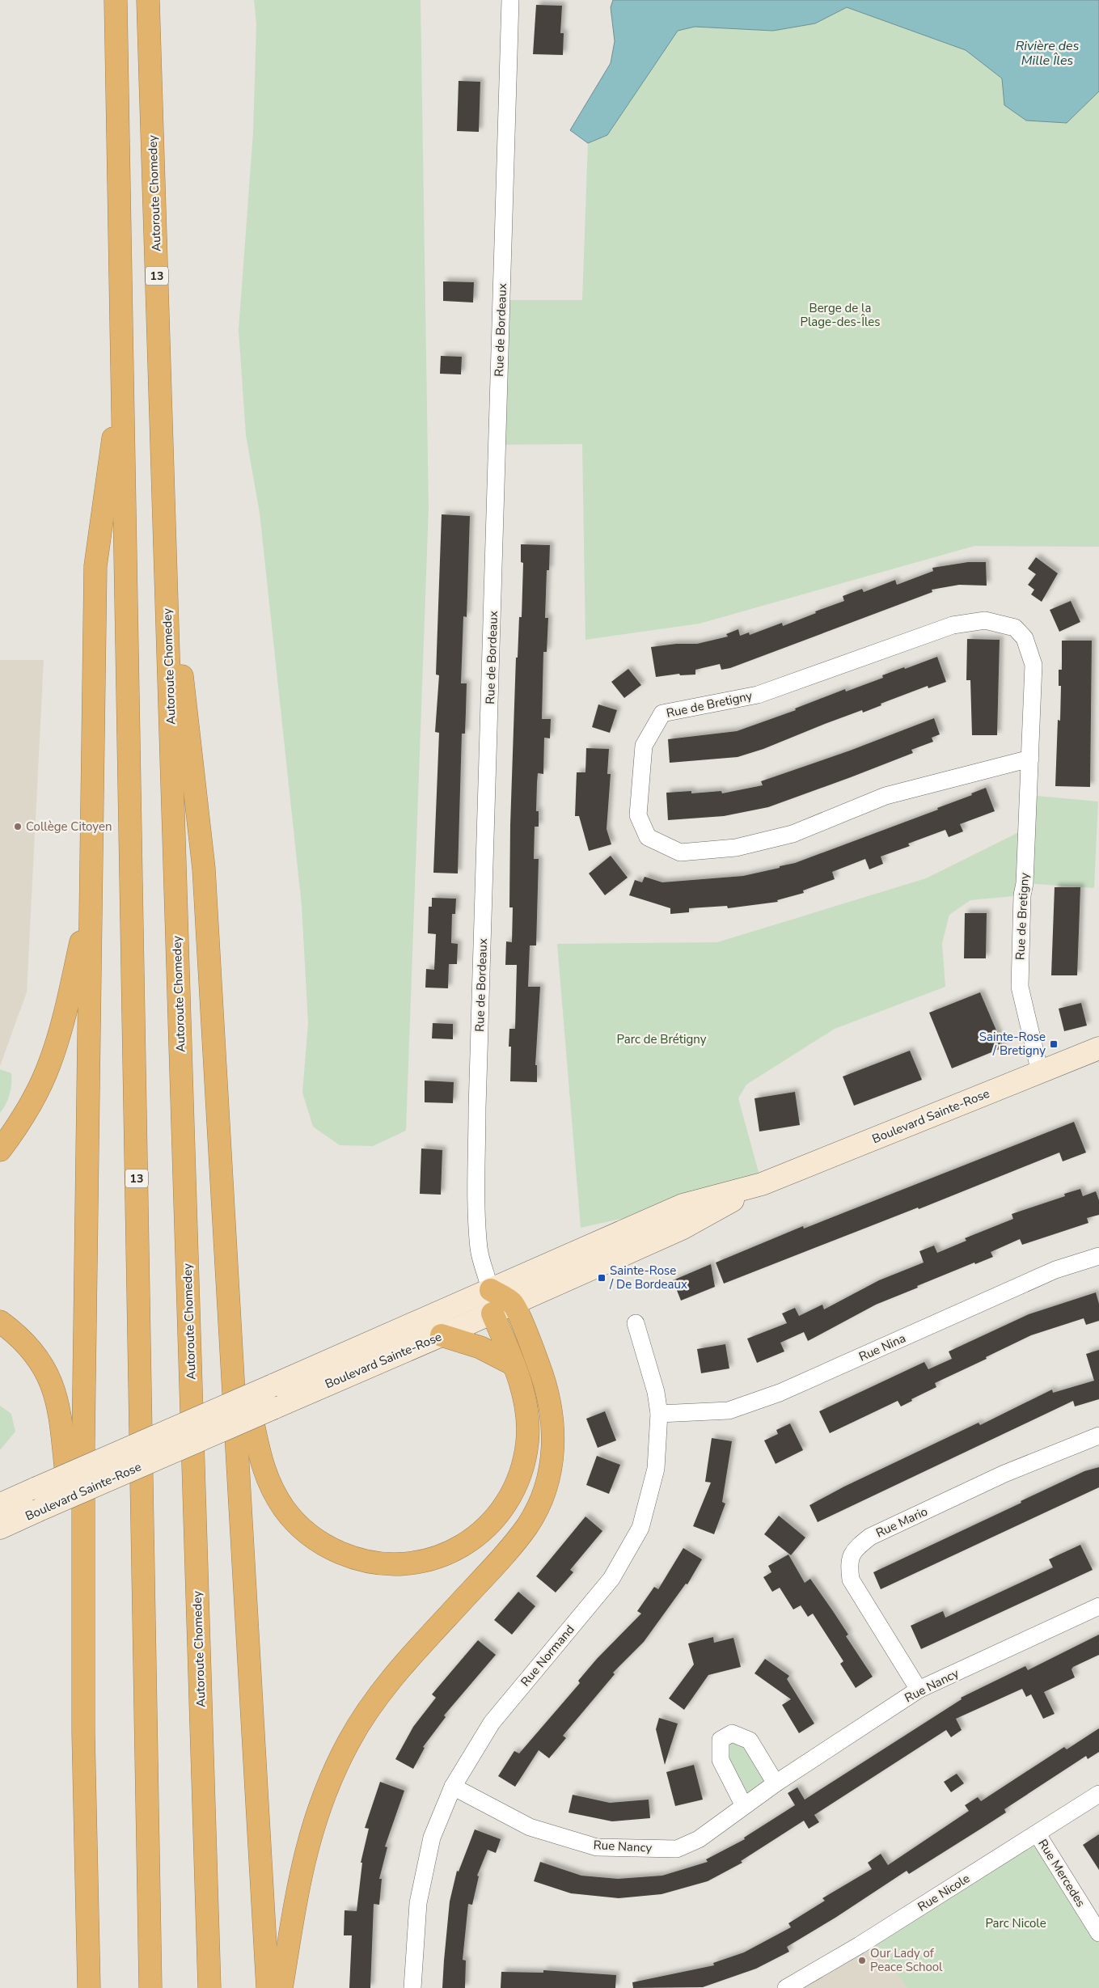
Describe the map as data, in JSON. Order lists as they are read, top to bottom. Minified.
{"streets":{"highway":["Autoroute Chomedey","13"],"street":["Rue de Bordeaux","Rue de Bretigny","Boulevard Sainte-Rose","Rue Nina","Rue Mario","Rue Normand","Rue Nancy","Rue Mercedes","Rue Nicole"]},"crossings":[["Rue de Bordeaux","Boulevard Sainte-Rose"],["Rue de Bretigny","Boulevard Sainte-Rose"],["Rue Nina","Rue Normand"],["Rue Mario","Rue Nancy"],["Rue Normand","Rue Nancy"],["Rue Mercedes","Rue Nicole"]],"water":["Rivière des Mille Îles"],"parks":["Berge de la Plage-des-Îles","Parc de Brétigny","Parc Nicole"],"places":{"other":["Collège Citoyen","Our Lady of Peace School"],"transit":["Sainte-Rose / Bretigny","Sainte-Rose / De Bordeaux"]}}
